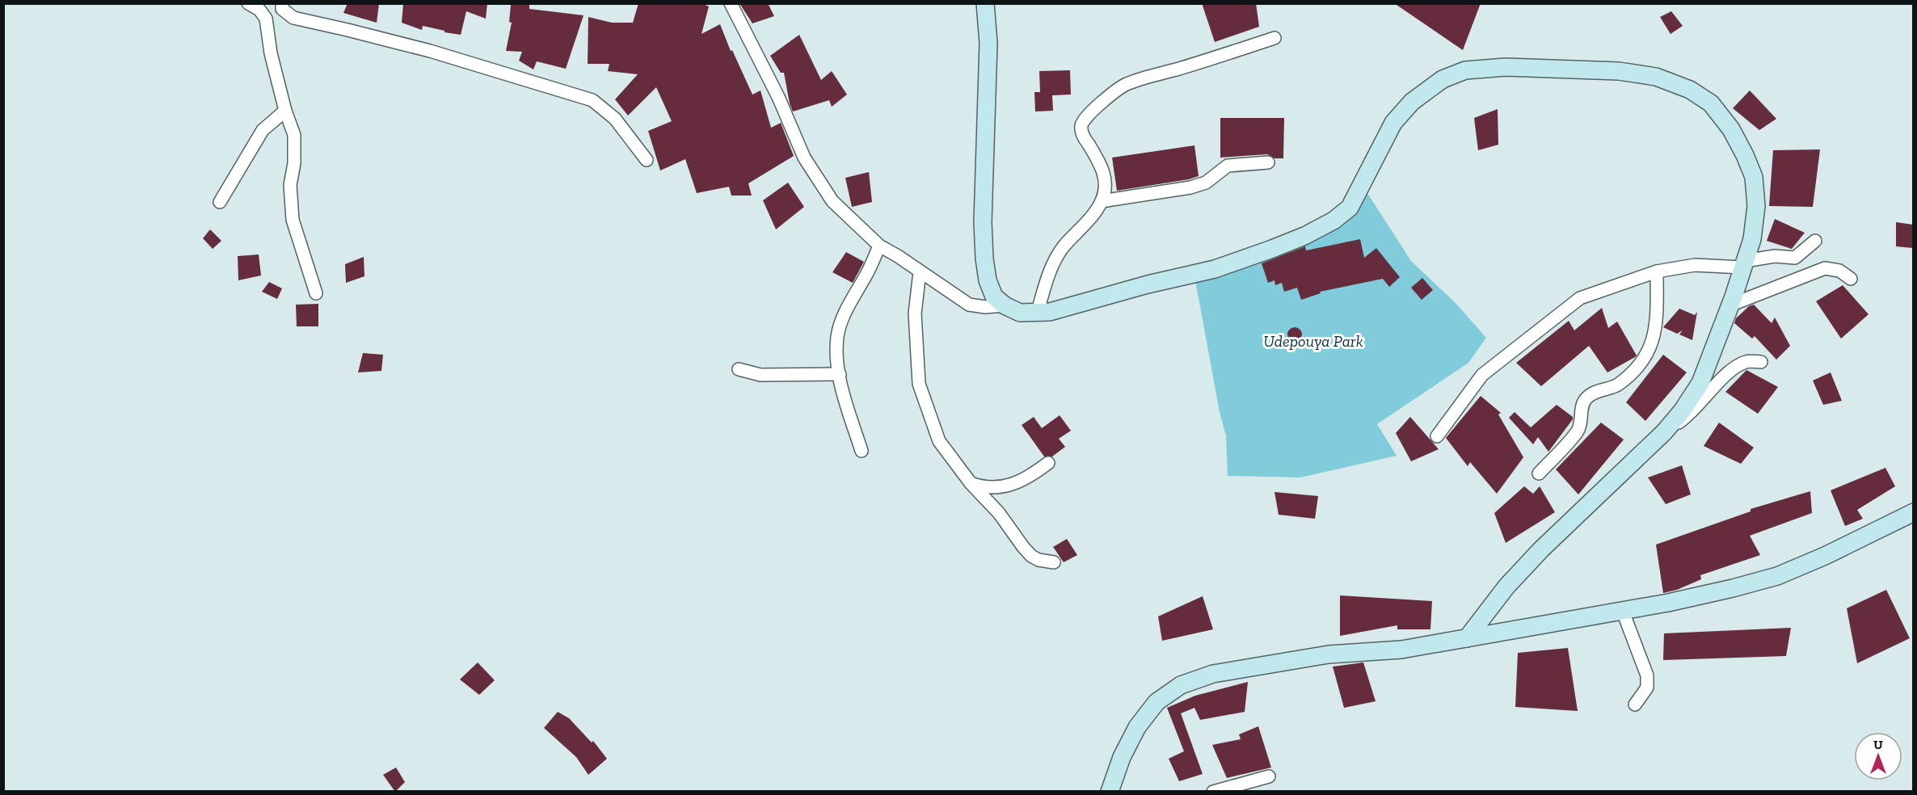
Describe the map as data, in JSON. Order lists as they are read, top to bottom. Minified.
{"parks":["Udepouya Park"],"north":"top"}
